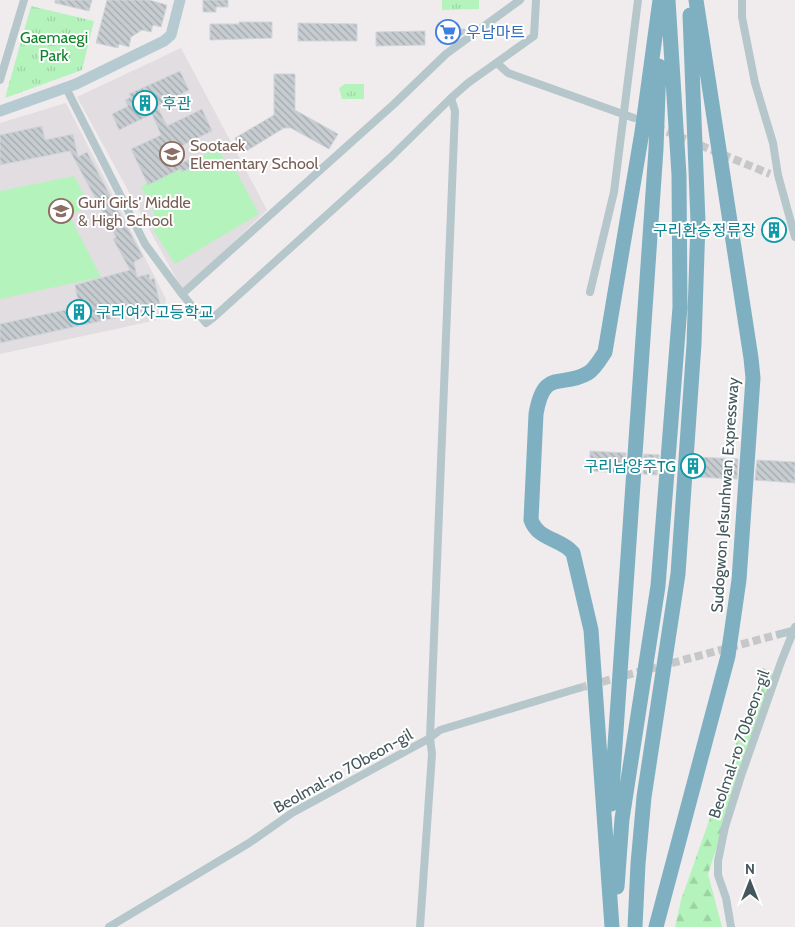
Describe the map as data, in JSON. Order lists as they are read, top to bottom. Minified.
{"streets":{"highway":["Sudogwon Je1sunhwan Expressway"],"street":["Beolmal-ro 70beon-gil"]},"parks":["Gaemaegi Park"],"places":{"supermarket":["우남마트"],"building":["후관","구리환승정류장","구리여자고등학교","구리남양주TG"],"school or university":["Sootaek Elementary School","Guri Girls' Middle & High School"]},"north":"top"}
